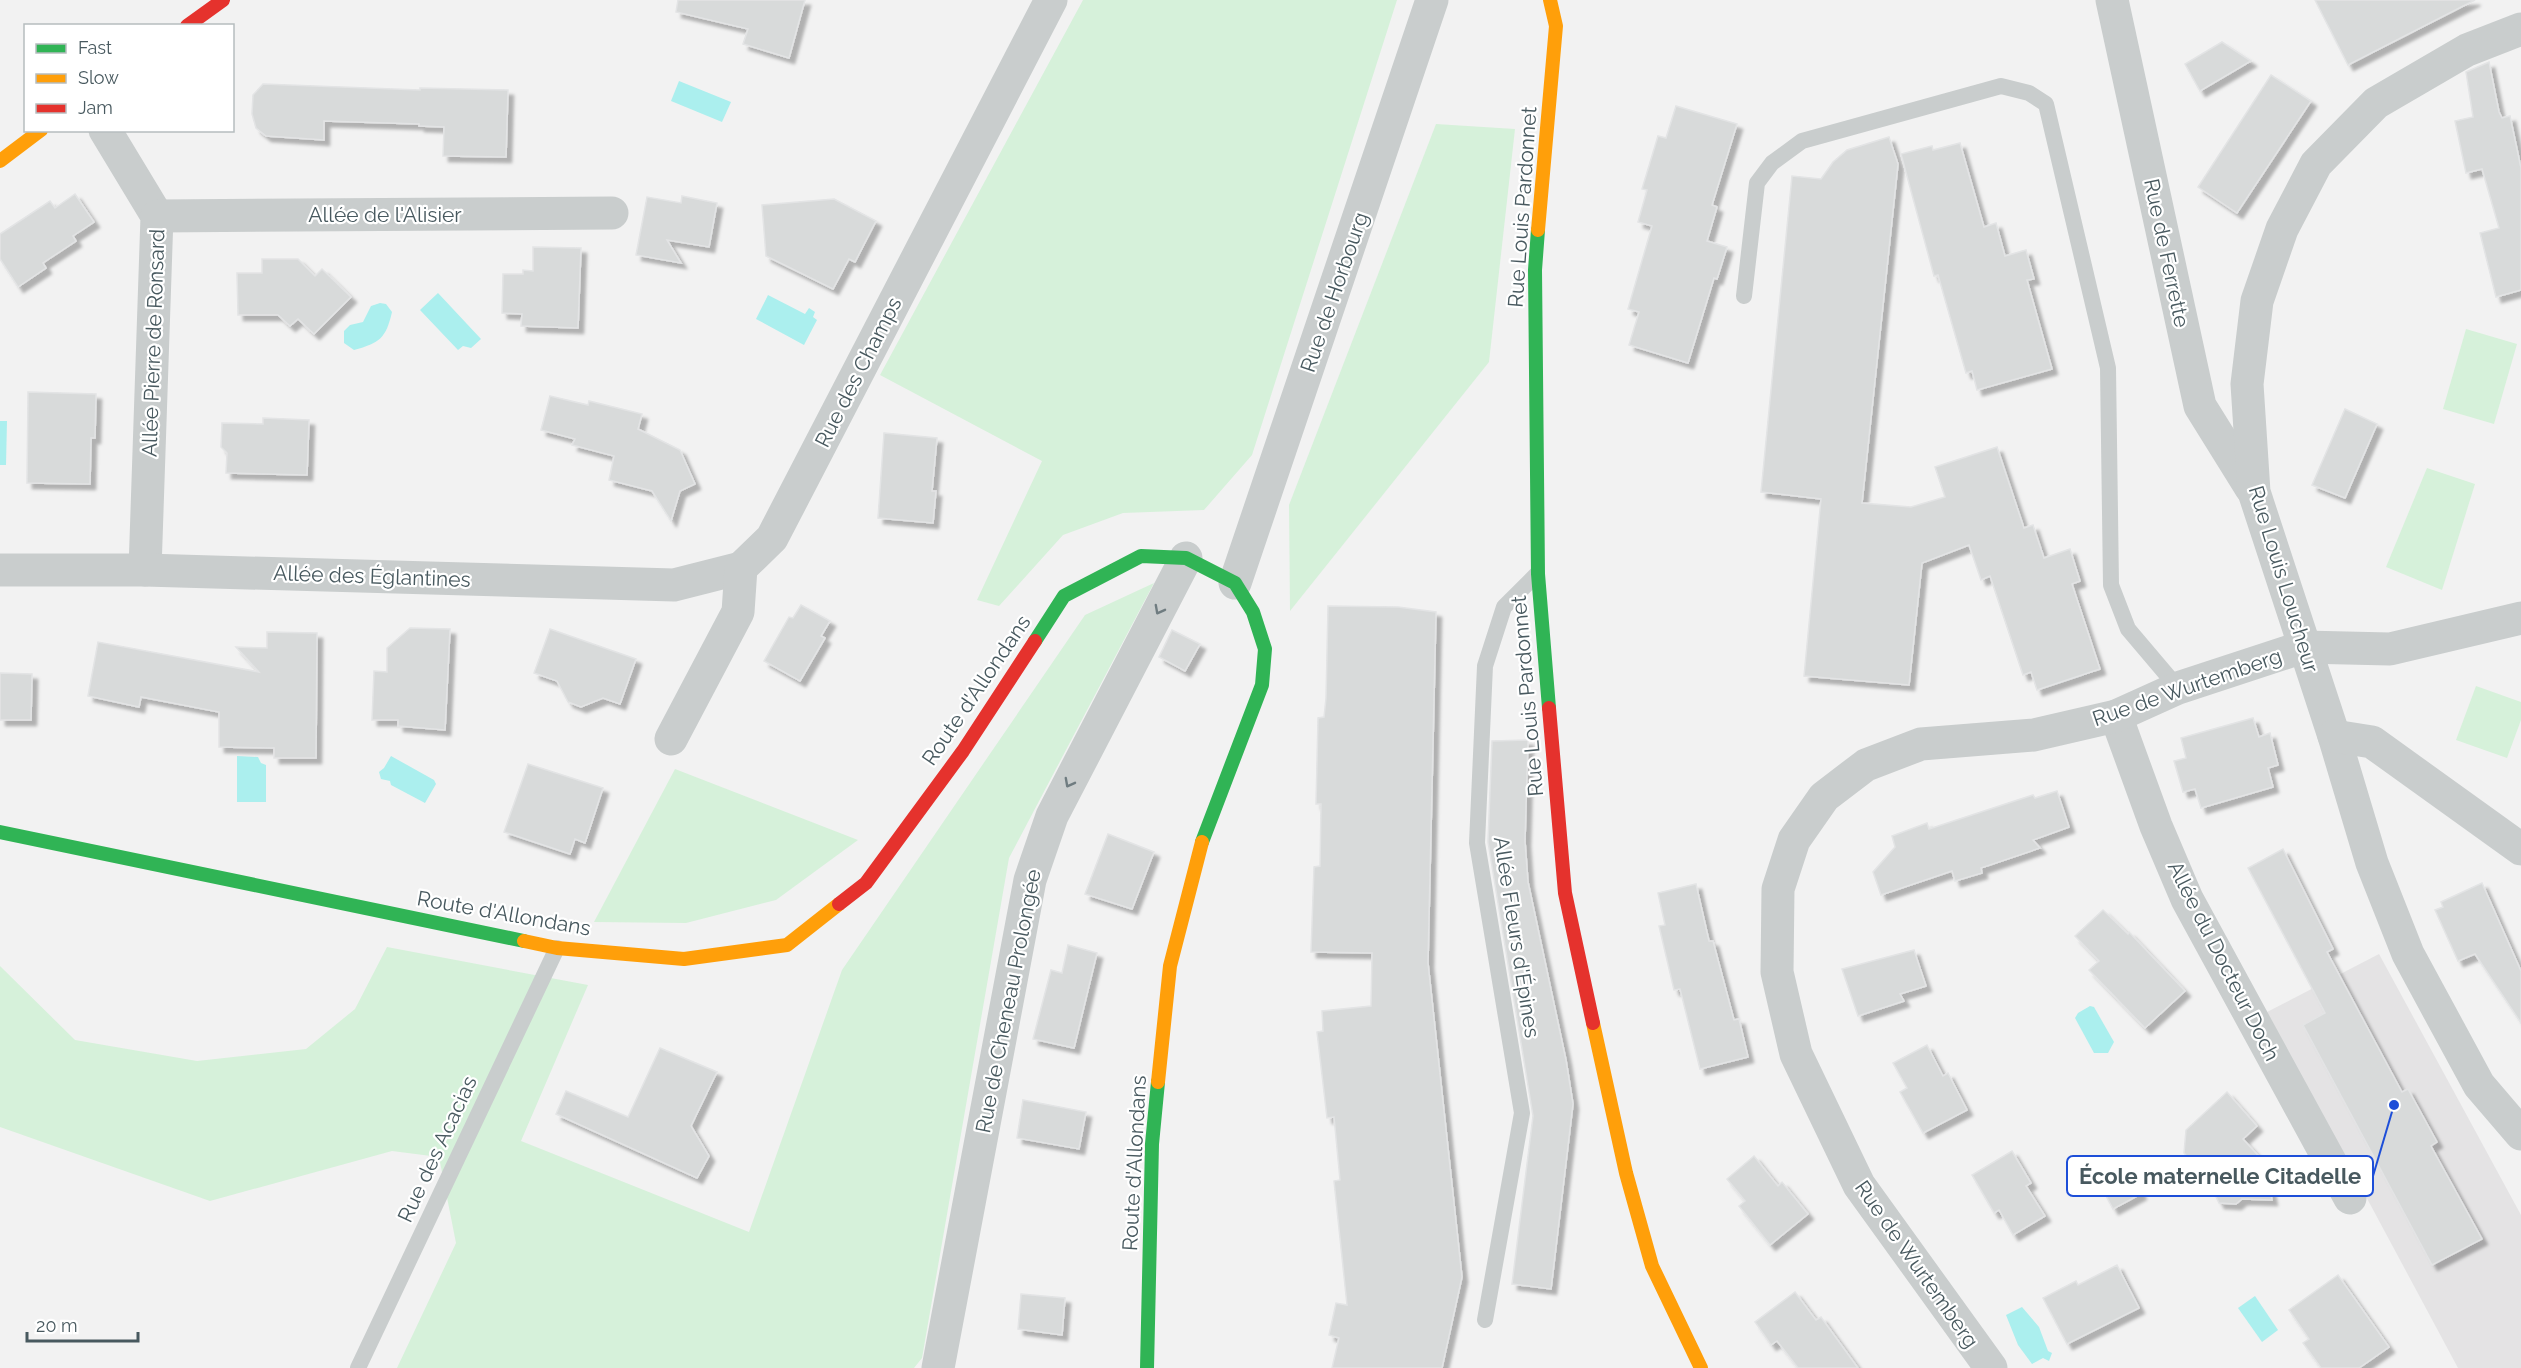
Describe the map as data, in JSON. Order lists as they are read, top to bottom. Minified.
{"streets":{"main road":["Rue Louis Pardonnet","Route d'Allondans"],"street":["Allée de l'Alisier","Rue de Ferrette","Rue de Horbourg","Allée Pierre de Ronsard","Rue des Champs","Allée des Églantines","Rue Louis Loucheur","Rue de Wurtemberg","Allée du Docteur Doch","Rue de Cheneau Prolongée"],"lane":["Allée Fleurs d'Épines","Rue des Acacias"]},"crossings":[["Rue Louis Pardonnet","Allée Fleurs d'Épines"],["Allée de l'Alisier","Allée Pierre de Ronsard"],["Rue de Ferrette","Rue Louis Loucheur"],["Rue de Horbourg","Route d'Allondans"],["Allée Pierre de Ronsard","Allée des Églantines"],["Rue des Champs","Allée des Églantines"],["Rue Louis Loucheur","Rue de Wurtemberg"],["Rue de Wurtemberg","Allée du Docteur Doch"],["Route d'Allondans","Rue de Cheneau Prolongée"],["Route d'Allondans","Rue des Acacias"]],"one_way":["Rue de Cheneau Prolongée"],"places":["École maternelle Citadelle"],"legend":["Fast","Slow","Jam"],"scale_bar":"20 m"}
